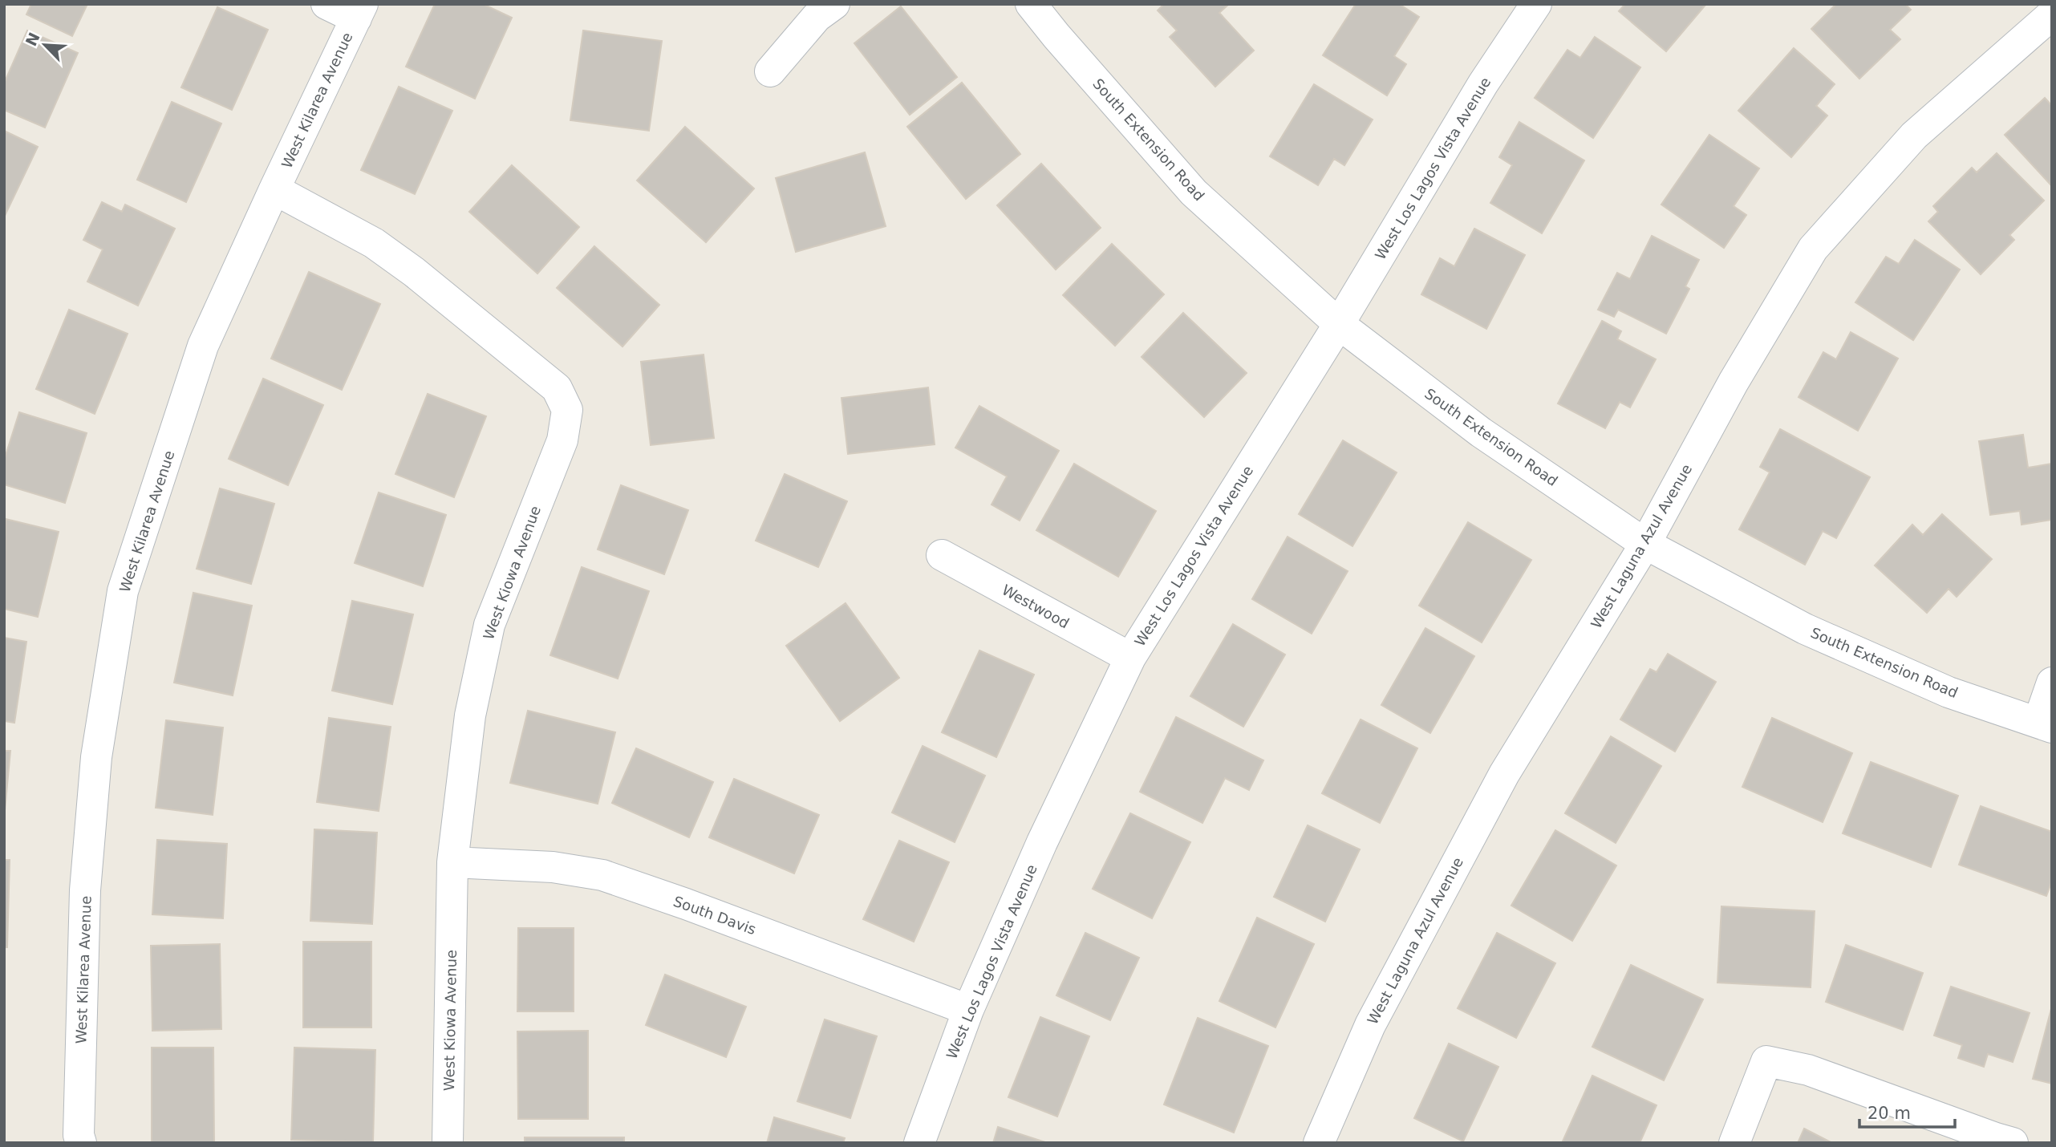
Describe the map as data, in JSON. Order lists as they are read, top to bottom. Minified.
{"streets":{"street":["West Kilarea Avenue","South Extension Road","West Los Lagos Vista Avenue","West Laguna Azul Avenue","West Kiowa Avenue","Westwood","South Davis"]},"crossings":[["West Kilarea Avenue","West Kiowa Avenue"],["South Extension Road","West Los Lagos Vista Avenue"],["South Extension Road","West Laguna Azul Avenue"],["West Los Lagos Vista Avenue","Westwood"],["West Los Lagos Vista Avenue","South Davis"],["West Kiowa Avenue","South Davis"]],"scale_bar":"20 m","north":"top left"}
